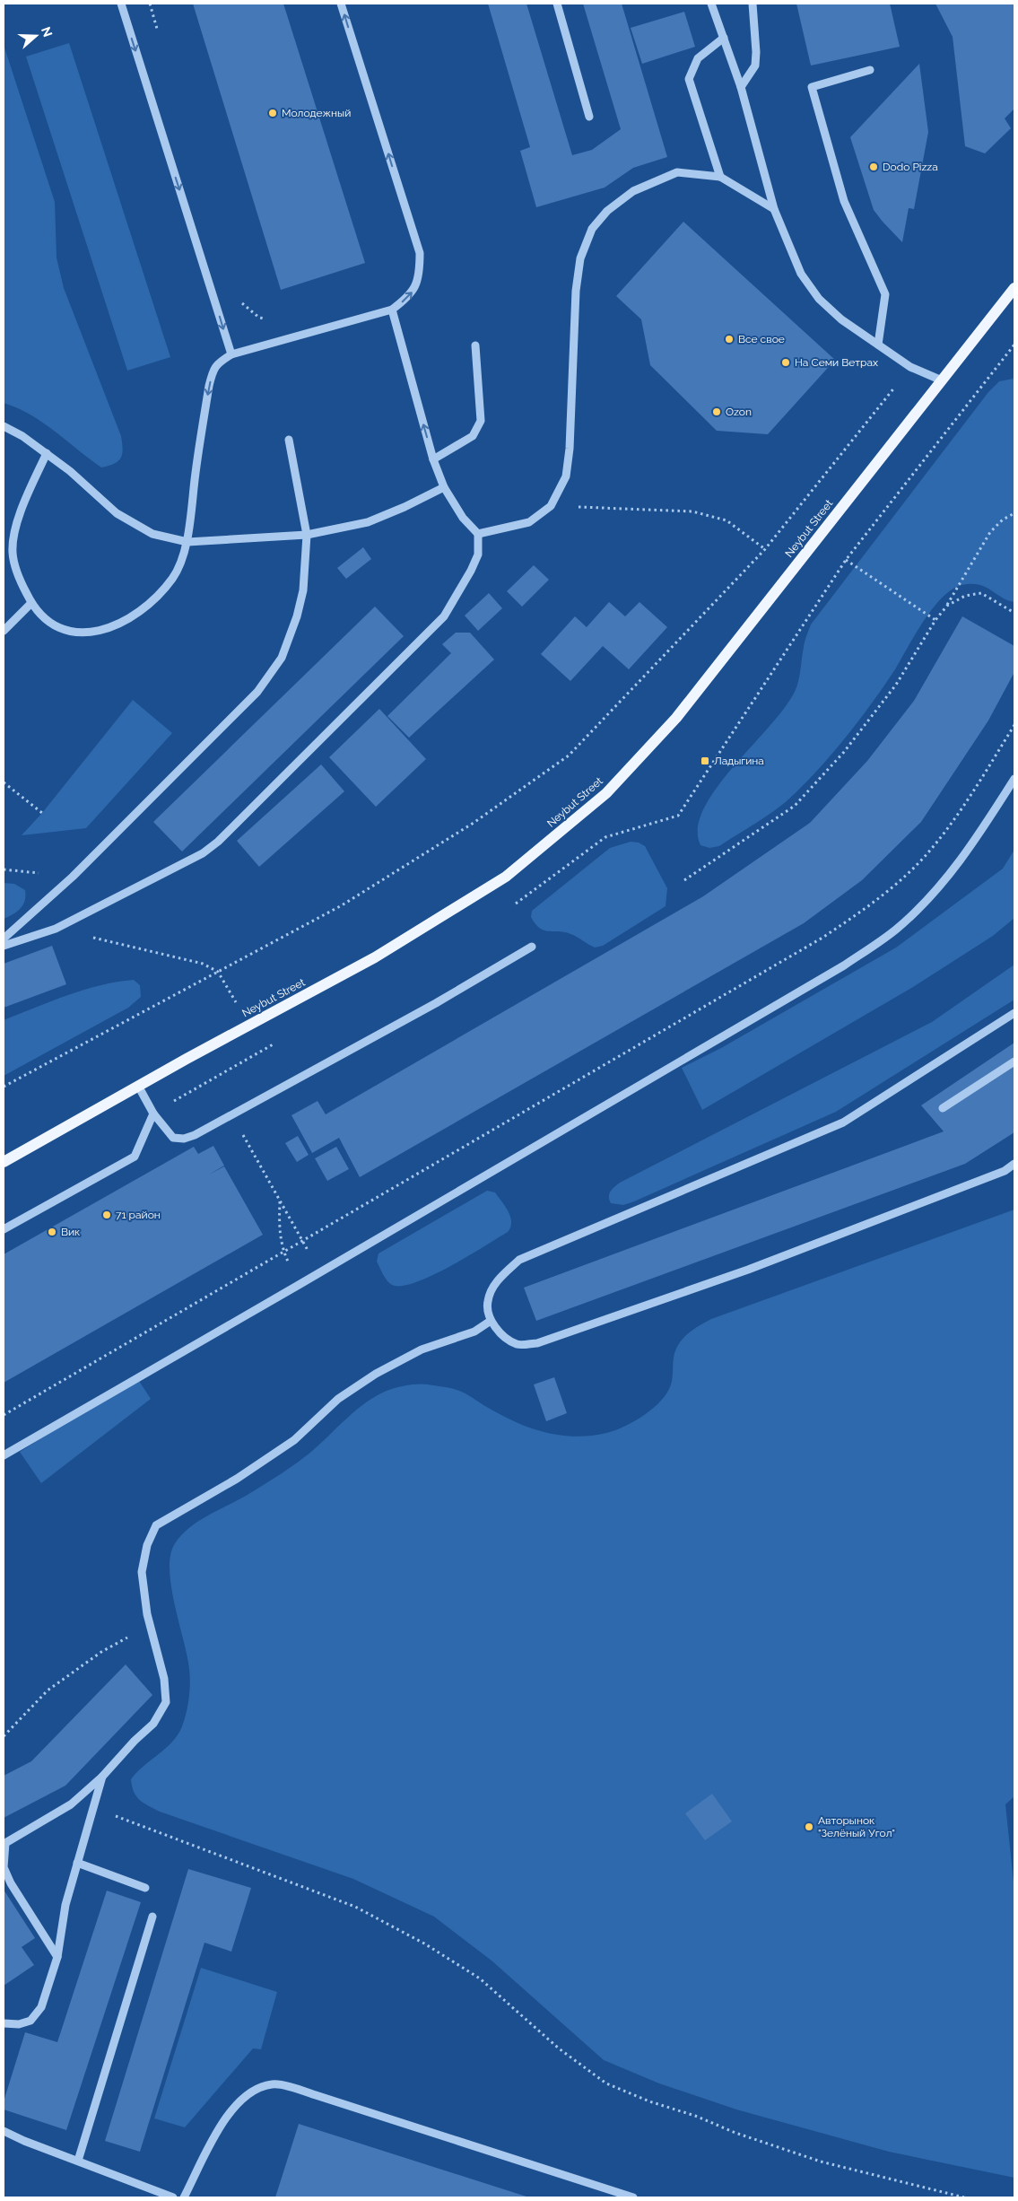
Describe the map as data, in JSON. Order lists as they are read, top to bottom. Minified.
{"streets":{"main road":["Neybut Street"]},"places":{"other":["Молодежный","Dodo Pizza","Все свое","На Семи Ветрах","Ozon","71 район","Вик","Авторынок \"Зелёный Угол\""],"transit":["Ладыгина"]},"north":"right"}
